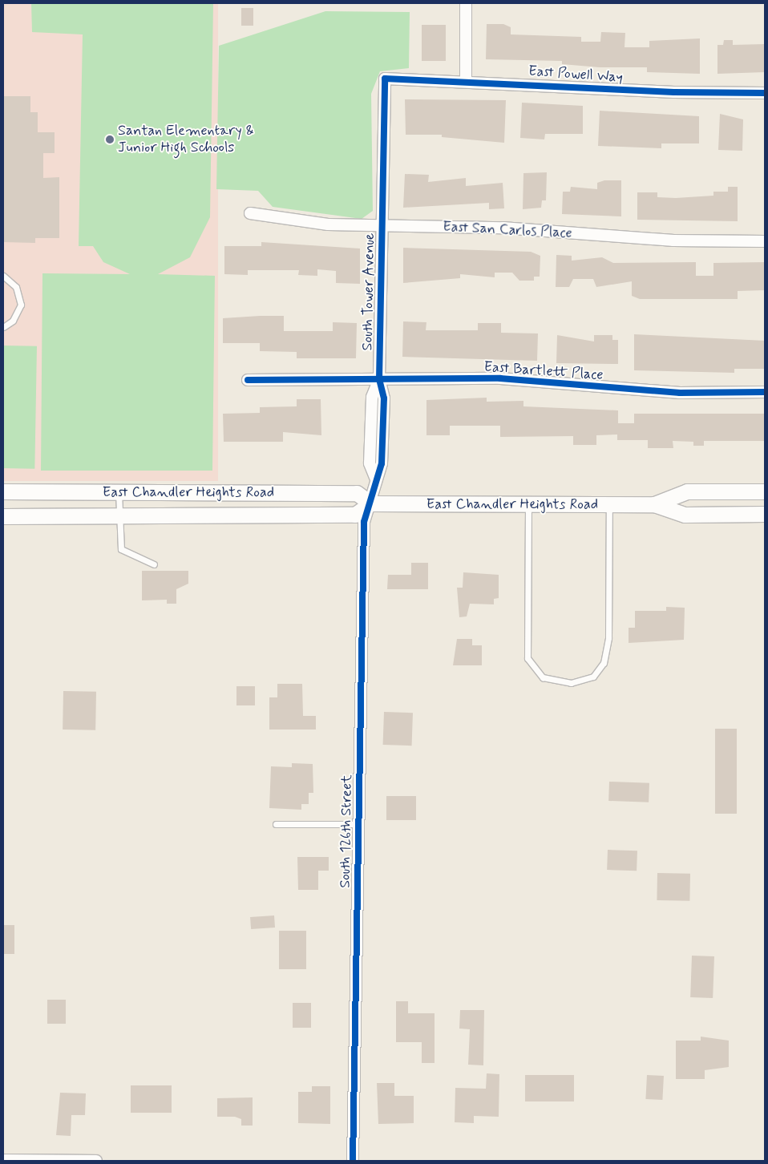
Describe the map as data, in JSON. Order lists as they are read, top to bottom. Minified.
{"streets":{"main road":["East Chandler Heights Road"],"street":["East Powell Way","East San Carlos Place","South Tower Avenue","East Bartlett Place","South 126th Street"]},"crossings":[["East Powell Way","South Tower Avenue"],["East San Carlos Place","South Tower Avenue"],["South Tower Avenue","East Bartlett Place"],["South Tower Avenue","East Chandler Heights Road"],["South Tower Avenue","South 126th Street"],["East Chandler Heights Road","South 126th Street"]],"places":["Santan Elementary & Junior High Schools"]}
